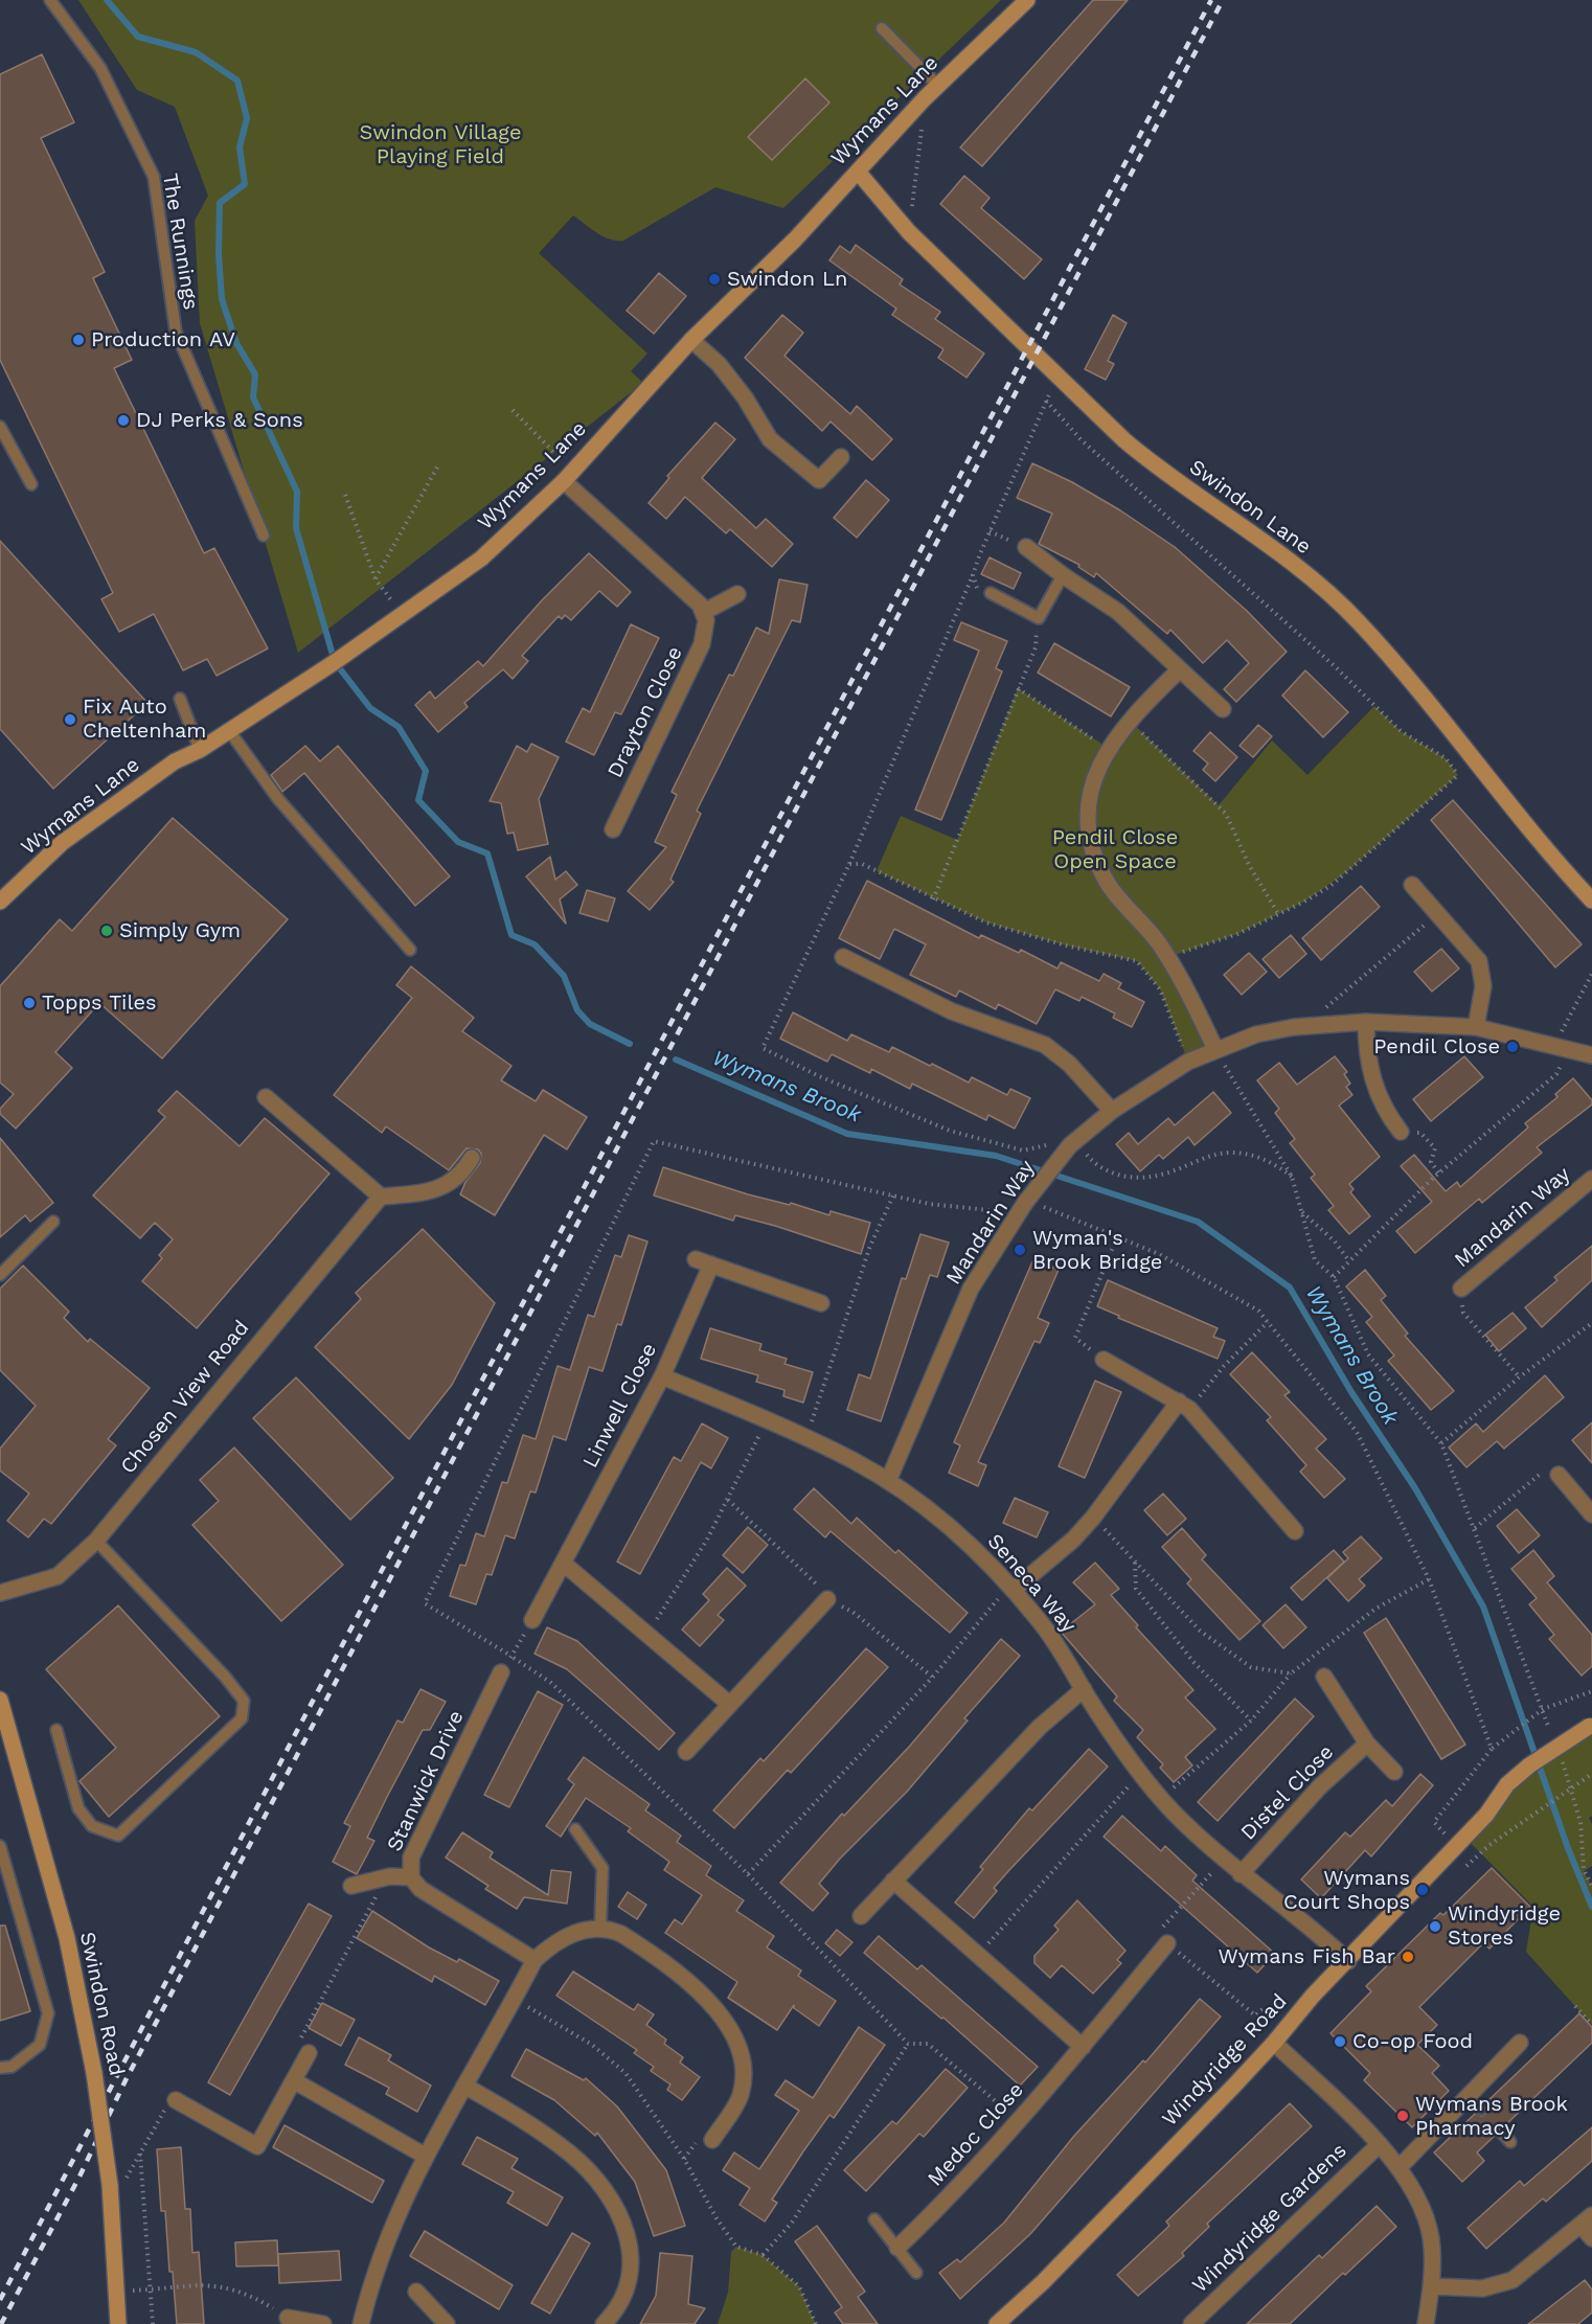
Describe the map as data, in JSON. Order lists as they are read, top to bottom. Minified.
{"streets":{"street":["Wymans Lane","Swindon Lane","Drayton Close","Mandarin Way","Chosen View Road","Linwell Close","Seneca Way","Stanwick Drive","Distel Close","Swindon Road","Windyridge Road","Medoc Close","Windyridge Gardens"],"lane":["The Runnings"]},"crossings":[["Wymans Lane","Swindon Lane"],["Mandarin Way","Seneca Way"],["Linwell Close","Seneca Way"],["Seneca Way","Distel Close"],["Seneca Way","Windyridge Road"],["Windyridge Road","Windyridge Gardens"]],"water":["Wymans Brook"],"parks":["Swindon Village Playing Field","Pendil Close Open Space"],"places":["Swindon Ln","Production AV","DJ Perks & Sons","Fix Auto Cheltenham","Simply Gym","Topps Tiles","Pendil Close","Wyman's Brook Bridge","Wymans Court Shops","Windyridge Stores","Wymans Fish Bar","Co-op Food","Wymans Brook Pharmacy"]}
